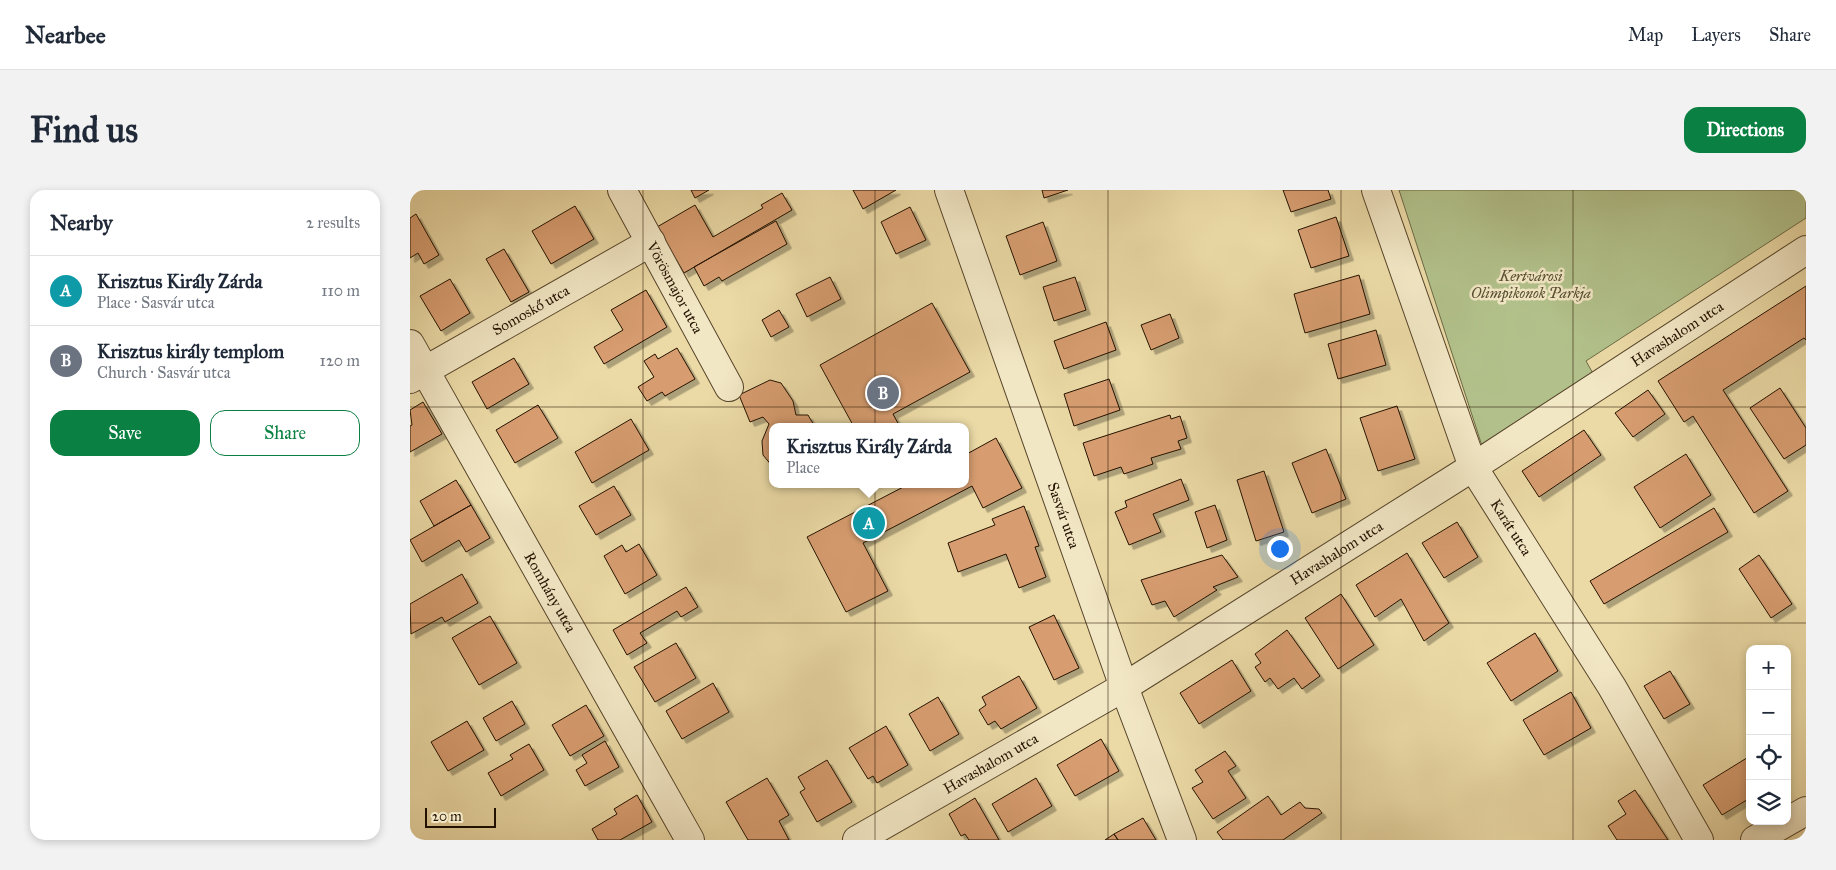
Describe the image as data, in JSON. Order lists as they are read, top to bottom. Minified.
{"streets":{"street":["Vörösmajor utca","Somoskő utca","Havashalom utca","Sasvár utca","Karát utca","Romhány utca"]},"crossings":[["Vörösmajor utca","Somoskő utca"],["Somoskő utca","Romhány utca"],["Havashalom utca","Sasvár utca"],["Havashalom utca","Karát utca"]],"parks":["Kertvárosi Olimpikonok Parkja"],"scale_bar":"20 m","page":{"header":"Nearbee","nav":["Map","Layers","Share"],"buttons":["Directions",["Save","Share"]],"title":"Find us","heading":["Nearby","2 results"],"list":[{"mark":"A","name":"Krisztus Király Zárda","note":"Place · Sasvár utca","value":"110 m"},{"mark":"B","name":"Krisztus király templom","note":"Church · Sasvár utca","value":"120 m"}],"pins":["B","A"],"popup":["Krisztus Király Zárda","Place"],"map_buttons":["+","−"],"scale":"20 m"}}
